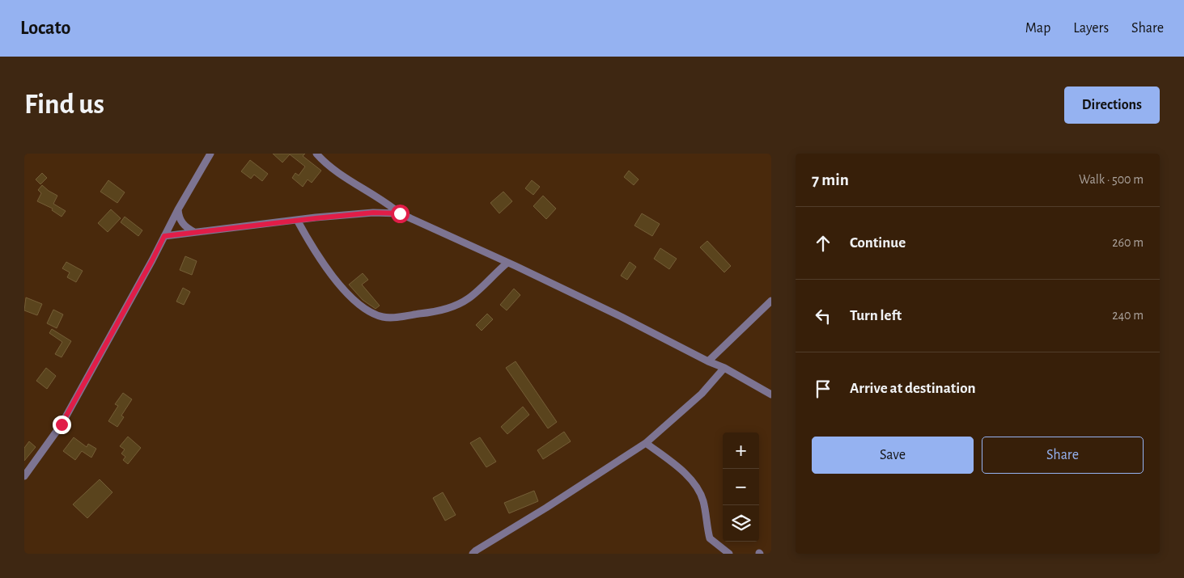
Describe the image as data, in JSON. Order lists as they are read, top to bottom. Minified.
{"page":{"header":"Locato","nav":["Map","Layers","Share"],"buttons":["Directions",["Save","Share"]],"title":"Find us","heading":["7 min","Walk · 500 m"],"list":[["Continue","260 m"],["Turn left","240 m"],"Arrive at destination"],"map_buttons":["+","−"]}}
